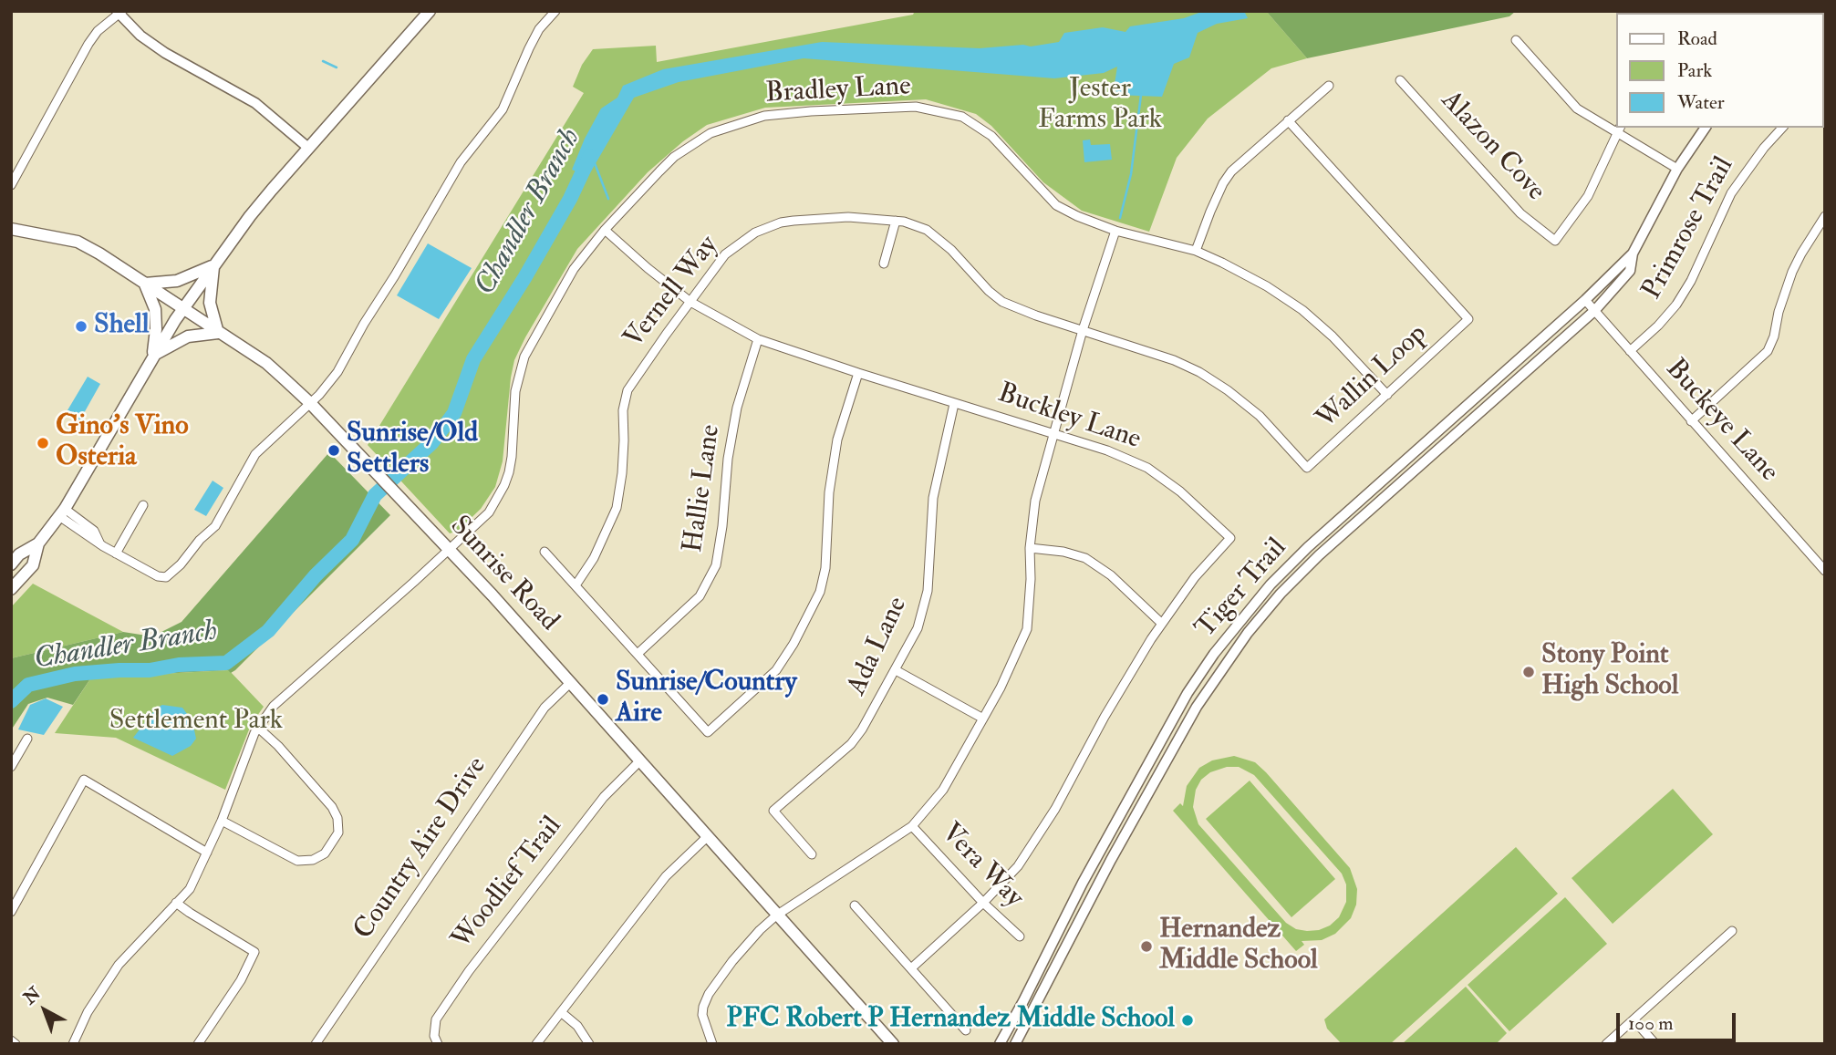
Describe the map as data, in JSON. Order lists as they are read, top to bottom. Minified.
{"streets":{"main road":["Sunrise Road"],"street":["Bradley Lane","Alazon Cove","Primrose Trail","Vernell Way","Wallin Loop","Buckley Lane","Buckeye Lane","Hallie Lane","Tiger Trail","Ada Lane","Country Aire Drive","Vera Way","Woodlief Trail"]},"crossings":[["Bradley Lane","Wallin Loop"],["Bradley Lane","Buckley Lane"],["Bradley Lane","Sunrise Road"],["Primrose Trail","Buckeye Lane"],["Vernell Way","Wallin Loop"],["Vernell Way","Buckley Lane"],["Buckley Lane","Hallie Lane"],["Buckley Lane","Ada Lane"],["Buckley Lane","Vera Way"],["Buckeye Lane","Tiger Trail"],["Sunrise Road","Country Aire Drive"],["Sunrise Road","Woodlief Trail"]],"water":["Chandler Branch"],"parks":["Jester Farms Park","Settlement Park"],"places":["Shell","Gino's Vino Osteria","Sunrise/Old Settlers","Stony Point High School","Sunrise/Country Aire","Hernandez Middle School","PFC Robert P Hernandez Middle School"],"legend":["Road","Park","Water"],"scale_bar":"100 m","north":"top left"}
